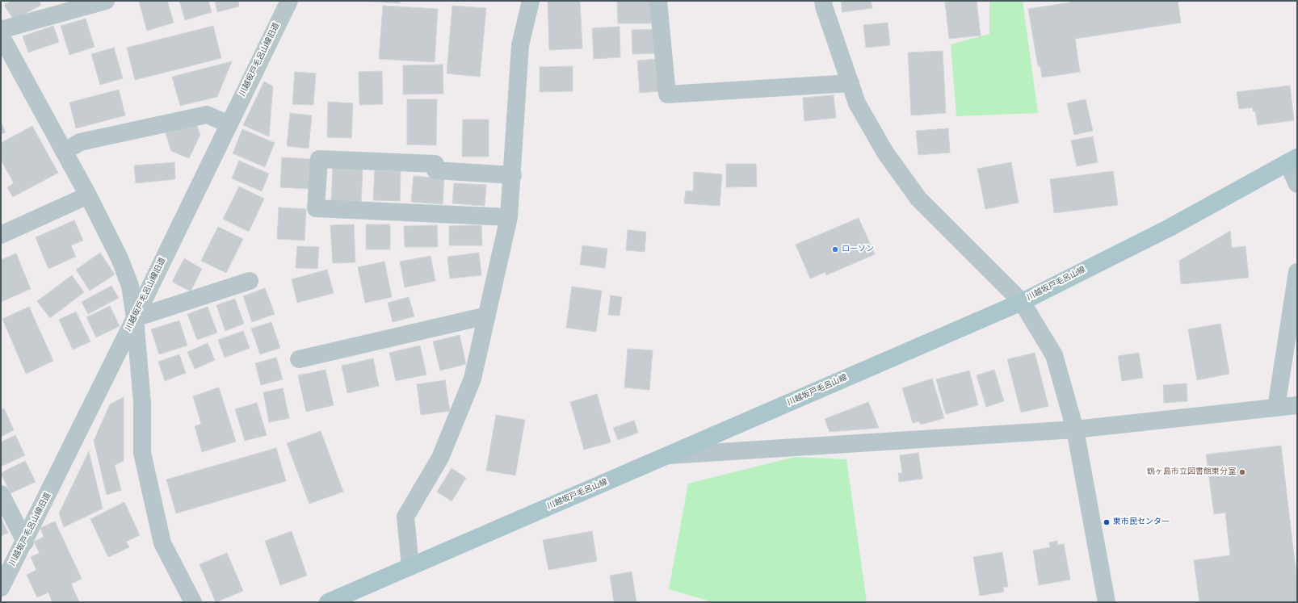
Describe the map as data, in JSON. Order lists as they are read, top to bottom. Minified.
{"streets":{"main road":["川越坂戸毛呂山線"],"street":["川越坂戸毛呂山線旧道"]},"places":["ローソン","鶴ヶ島市立図書館東分室","東市民センター"]}
